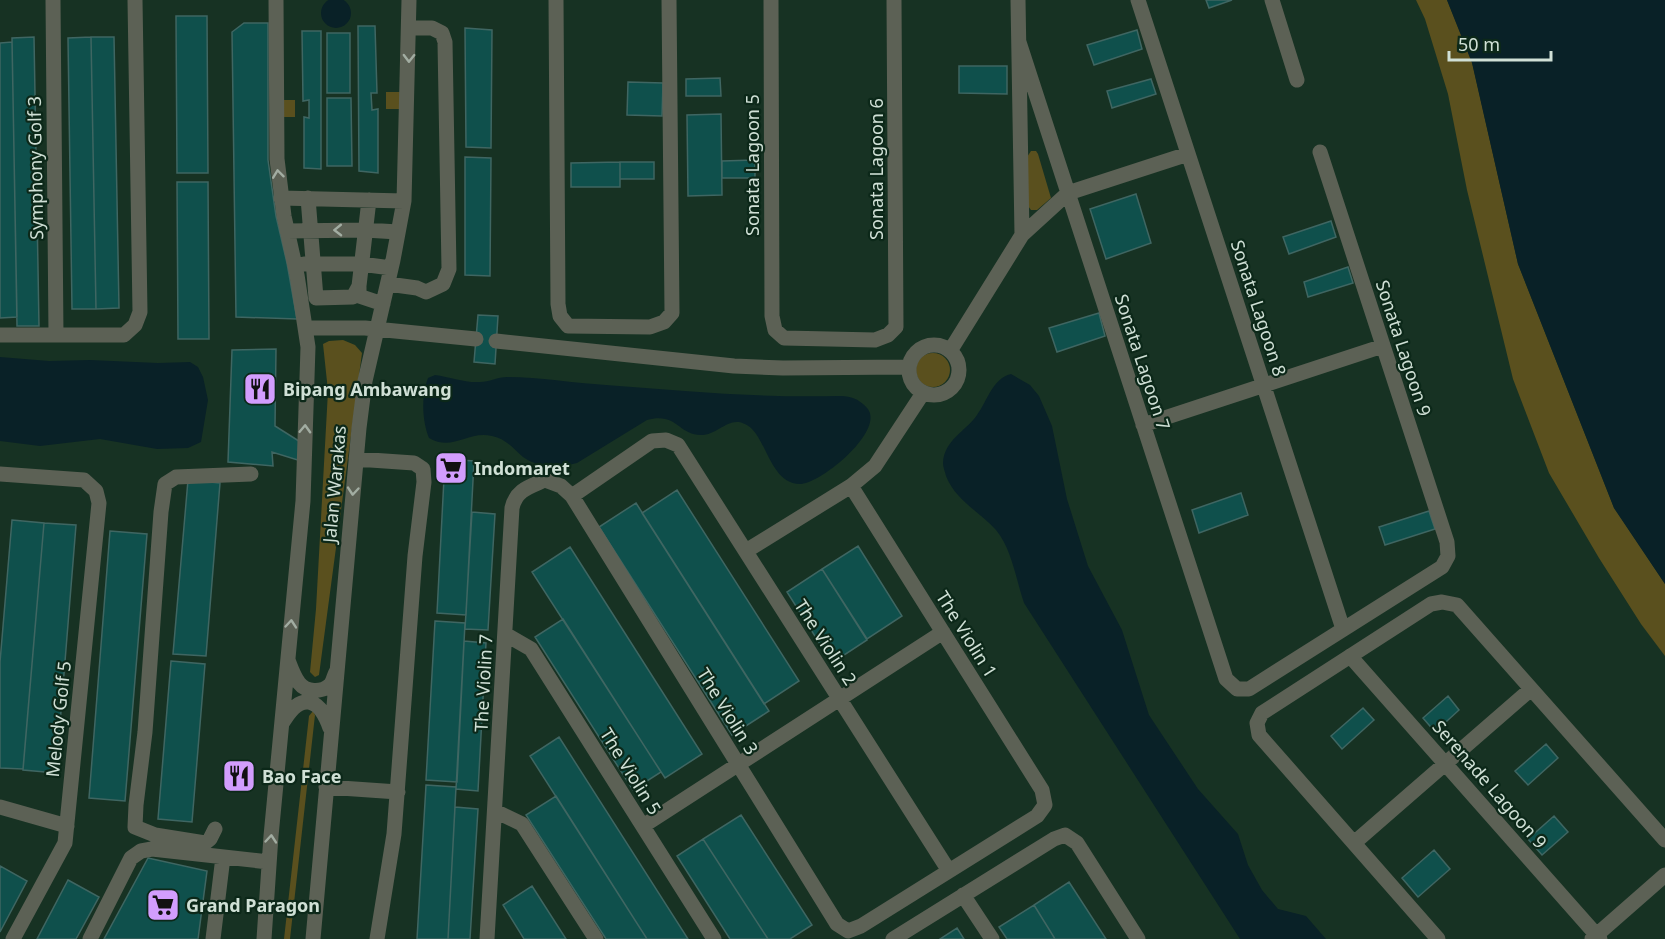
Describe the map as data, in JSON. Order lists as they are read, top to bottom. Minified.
{"streets":{"street":["Sonata Lagoon 5","Symphony Golf 3","Sonata Lagoon 6","Sonata Lagoon 8","Sonata Lagoon 9","Sonata Lagoon 7","Jalan Warakas","The Violin 1","The Violin 2","The Violin 7","The Violin 3","Melody Golf 5","The Violin 5","Serenade Lagoon 9"]},"crossings":[["Sonata Lagoon 5","Sonata Lagoon 6"],["Sonata Lagoon 8","Sonata Lagoon 9"],["Sonata Lagoon 8","Sonata Lagoon 7"],["Sonata Lagoon 9","Sonata Lagoon 7"],["The Violin 1","The Violin 2"],["The Violin 1","The Violin 3"],["The Violin 2","The Violin 7"],["The Violin 2","The Violin 3"],["The Violin 7","The Violin 3"],["The Violin 7","The Violin 5"]],"places":{"restaurant":["Bipang Ambawang","Bao Face"],"supermarket":["Indomaret","Grand Paragon"]},"scale_bar":"50 m"}
